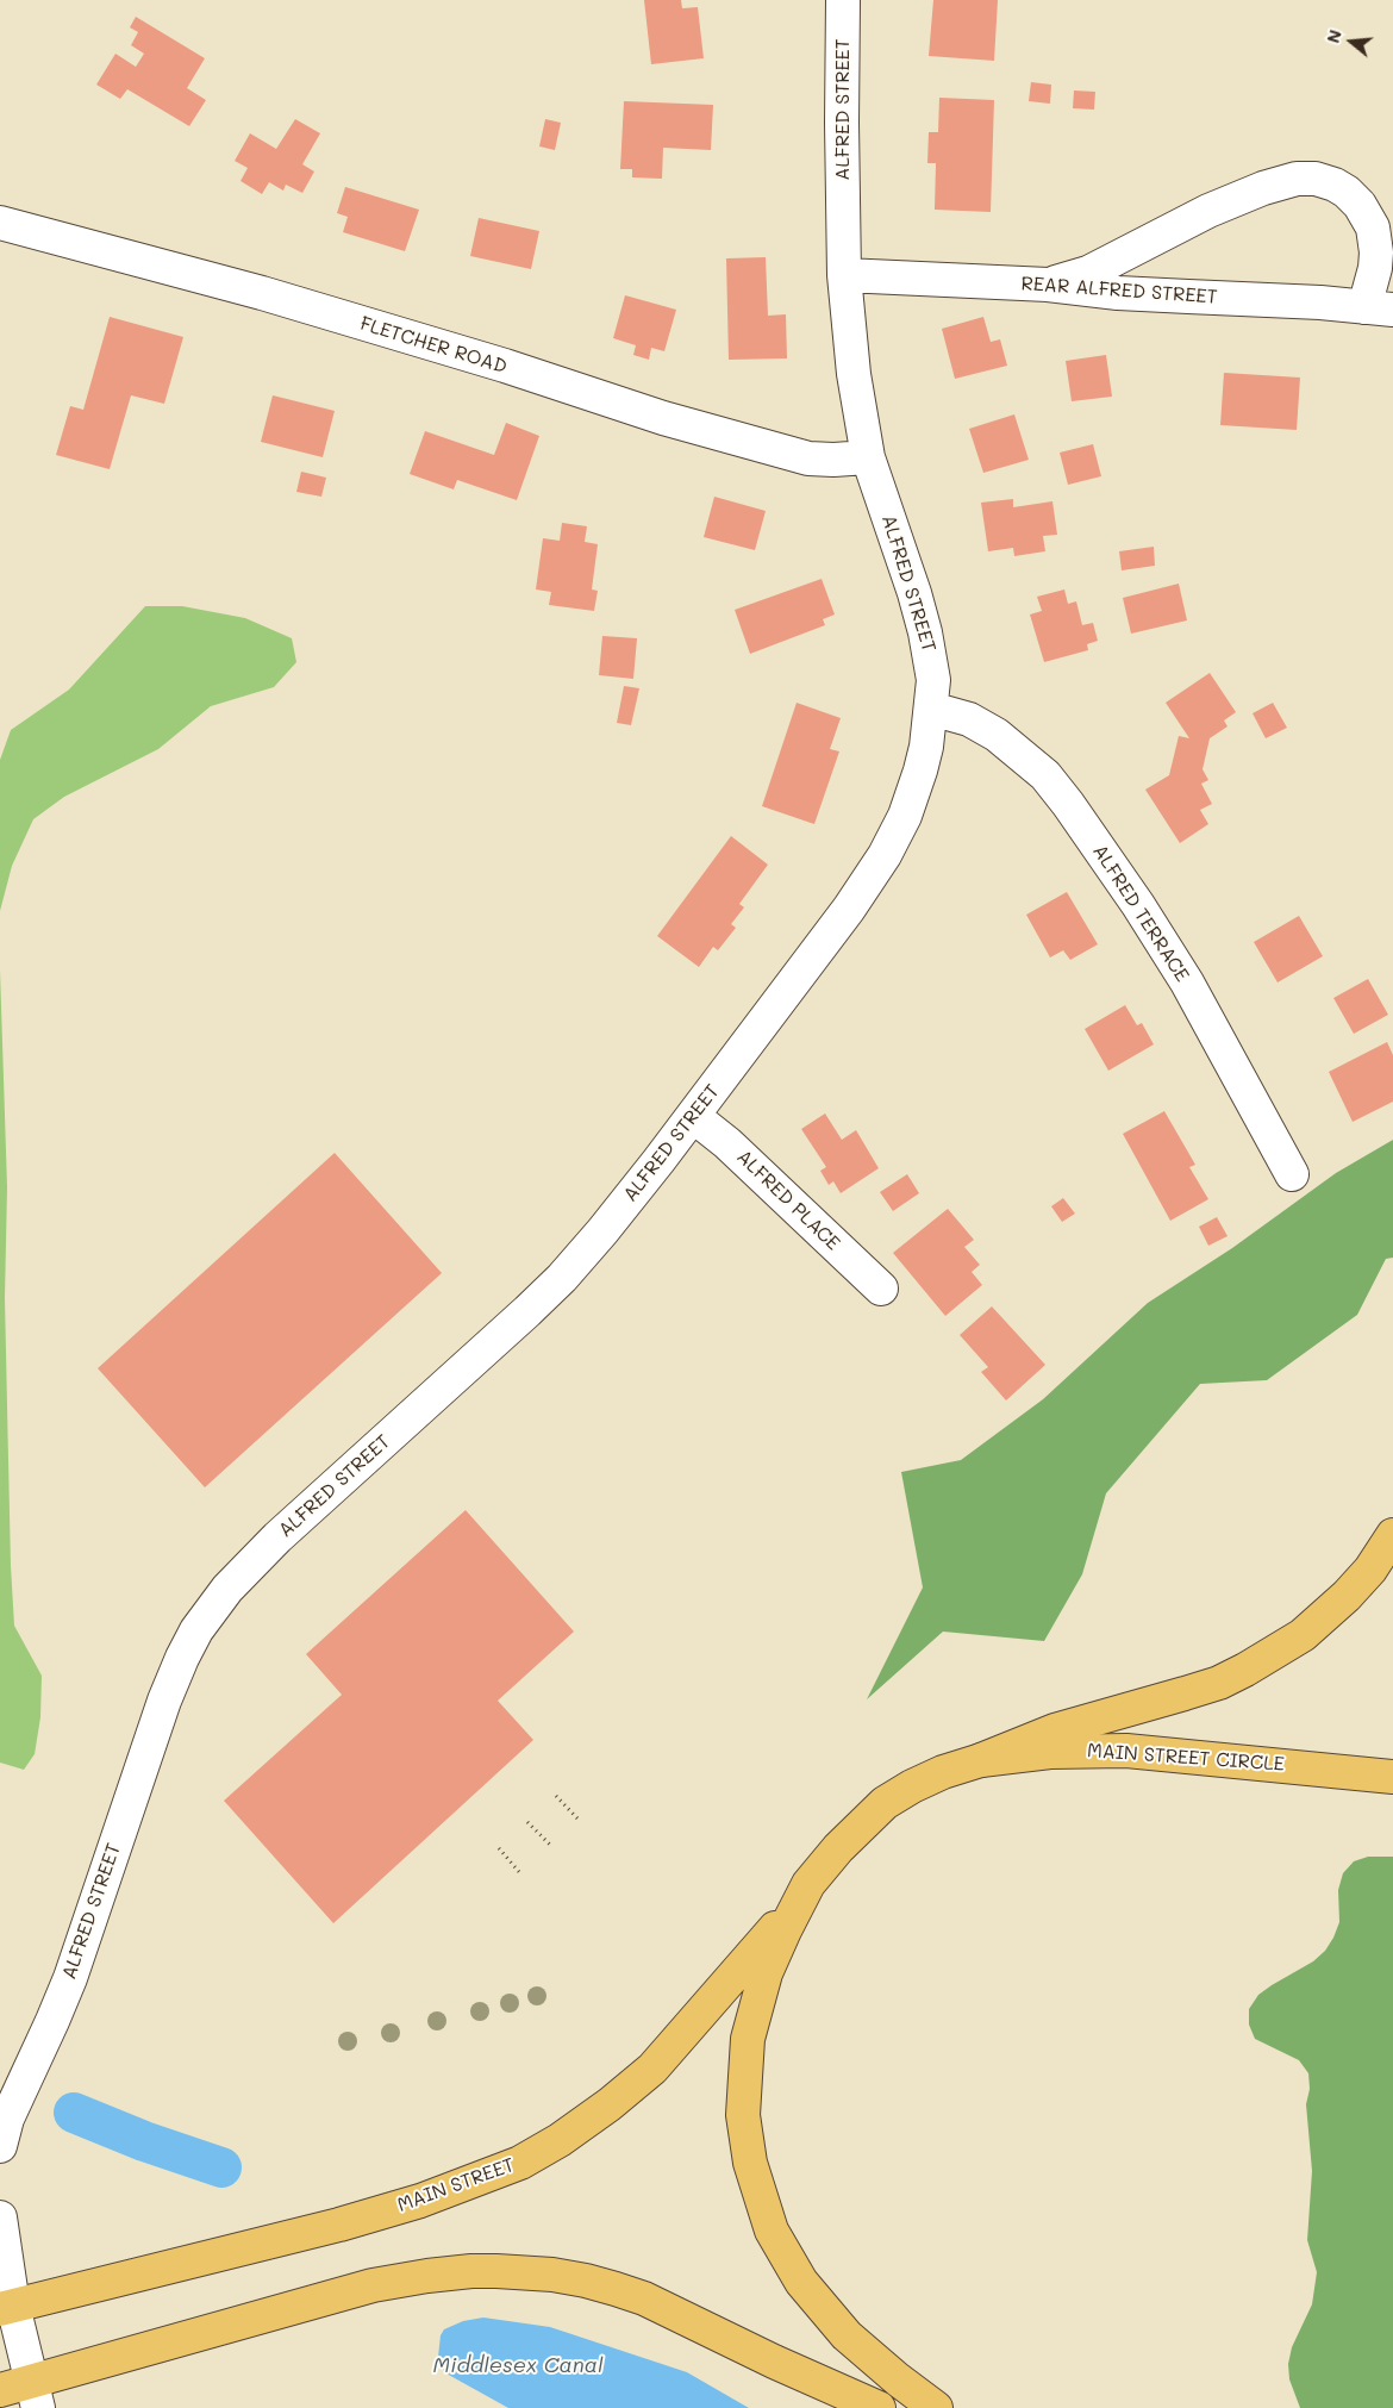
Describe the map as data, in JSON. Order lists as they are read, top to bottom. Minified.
{"streets":{"main road":["MAIN STREET CIRCLE","MAIN STREET"],"street":["ALFRED STREET","REAR ALFRED STREET","FLETCHER ROAD","ALFRED TERRACE","ALFRED PLACE"]},"crossings":[["ALFRED STREET","REAR ALFRED STREET"],["ALFRED STREET","FLETCHER ROAD"],["ALFRED STREET","ALFRED TERRACE"],["ALFRED STREET","ALFRED PLACE"],["MAIN STREET CIRCLE","MAIN STREET"]],"water":["Middlesex Canal"],"north":"left"}
